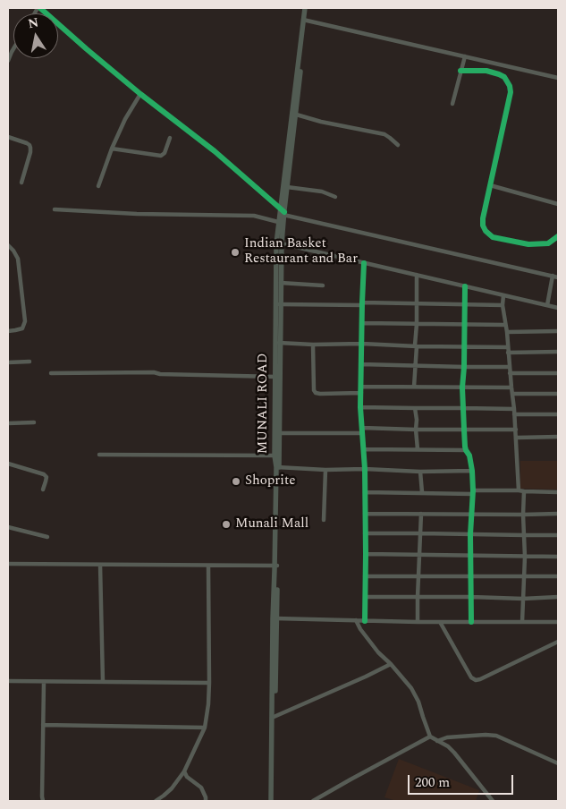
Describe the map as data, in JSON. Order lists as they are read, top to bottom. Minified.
{"streets":{"main road":["MUNALI ROAD"]},"places":["Indian Basket Restaurant and Bar","Shoprite","Munali Mall"],"scale_bar":"200 m","north":"top"}
